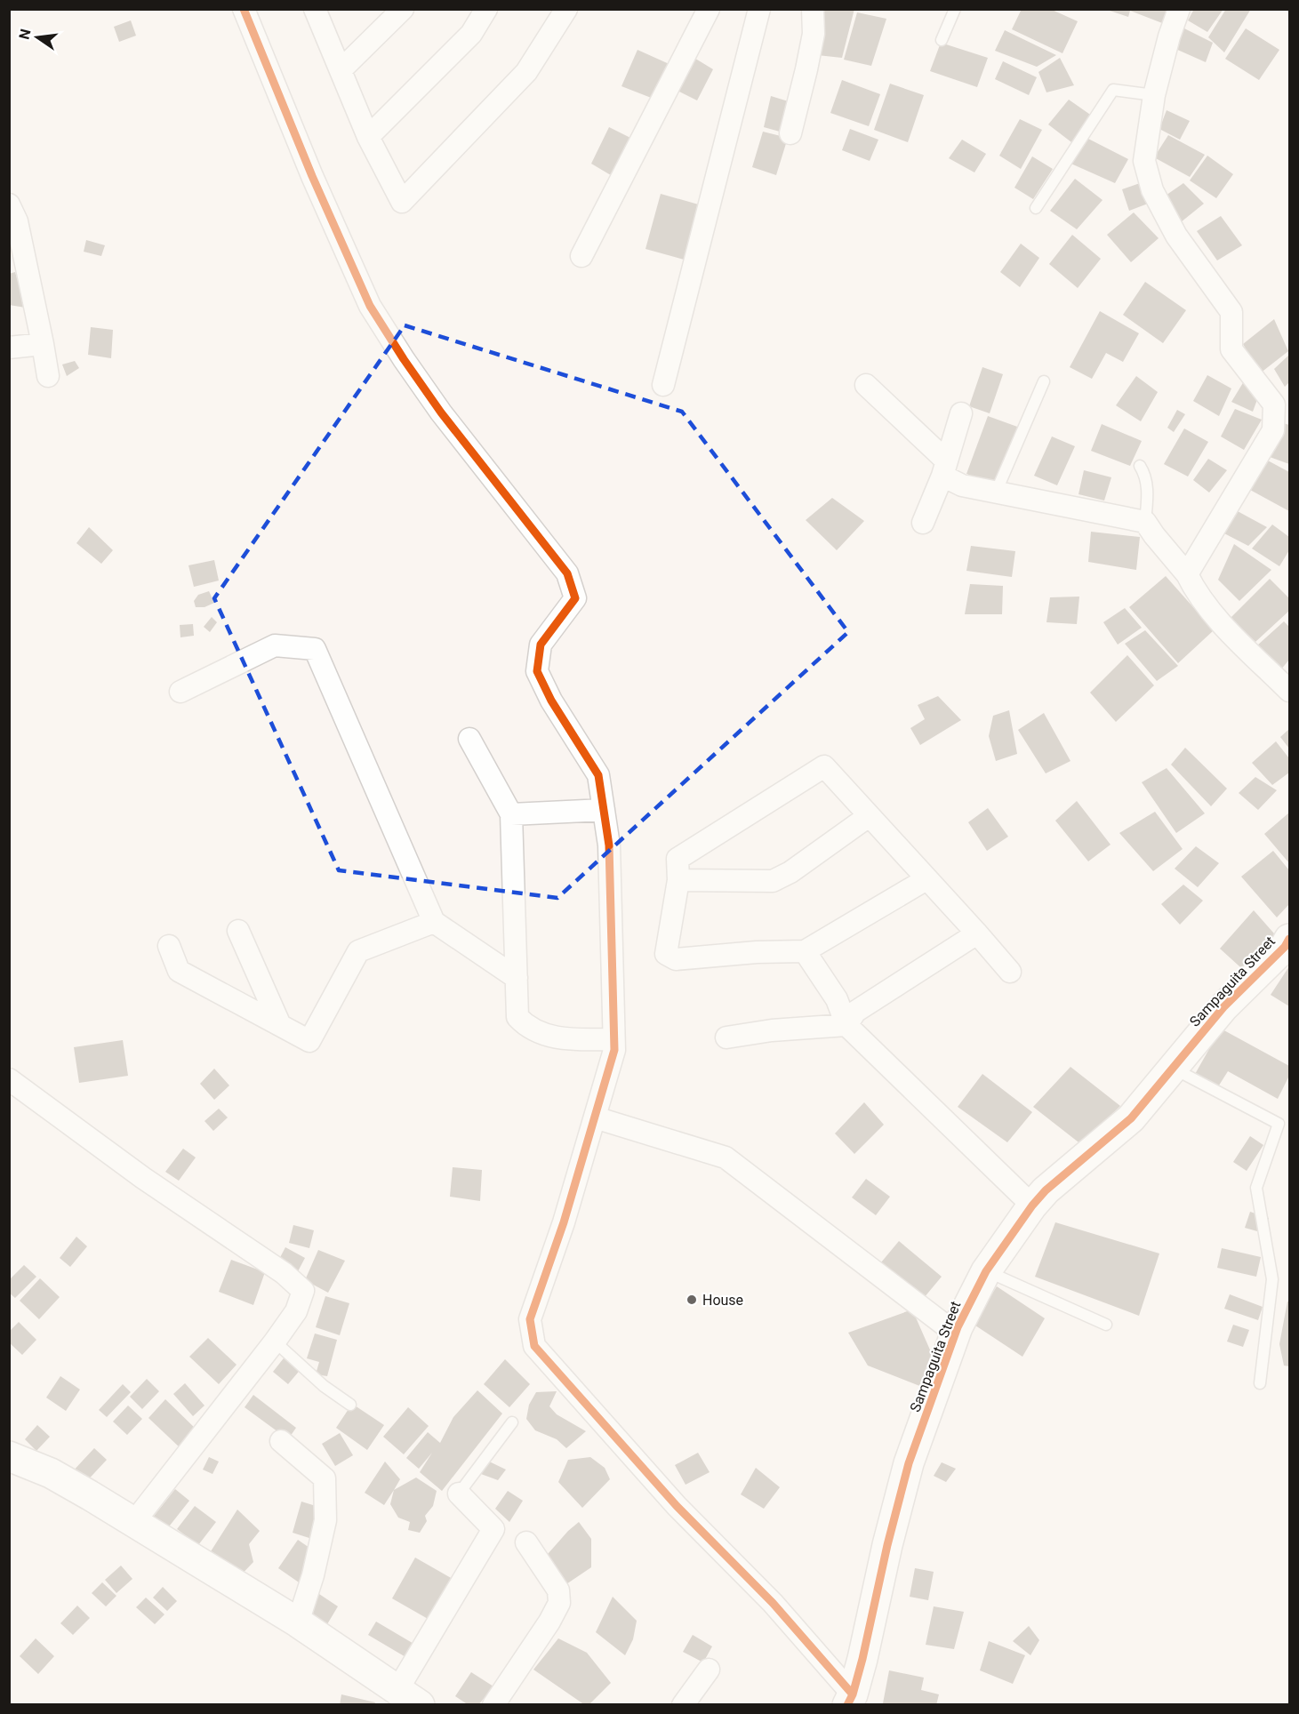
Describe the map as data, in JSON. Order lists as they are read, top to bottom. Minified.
{"streets":{"street":["Sampaguita Street"]},"places":["House"],"north":"left"}
